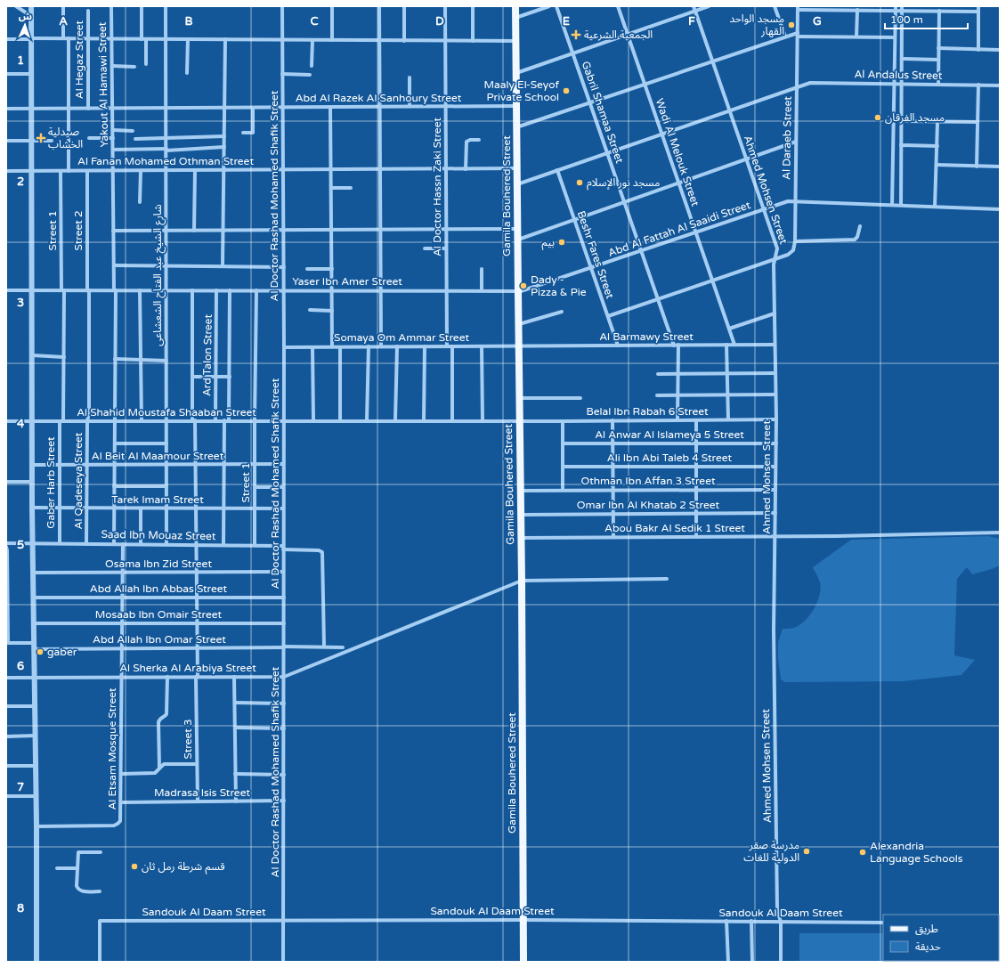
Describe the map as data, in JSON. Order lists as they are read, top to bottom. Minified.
{"streets":{"main road":["Gamila Bouhered Street"],"street":["Al Hegaz Street","Al Andalus Street","Yakout Al Hamawi Street","Abd Al Razek Al Sanhoury Street","Gabril Shamaa Street","Al Daraeb Street","Wadi Al Melouk Street","Al Fanan Mohamed Othman Street","Al Doctor Hassn Zaki Street","Ahmed Mohsen Street","Al Doctor Rashad Mohamed Shafik Street","Abd Al Fattah Al Saaidi Street","Street 1","Street 2","Beshr Fares Street","شارع الشيخ عبد الفتاح الشعشاعى","Yaser Ibn Amer Street","Al Barmawy Street","Somaya Om Ammar Street","Ard Talon Street","Belal Ibn Rabah 6 Street","Al Shahid Moustafa Shaaban Street","Al Anwar Al Islameya 5 Street","Al Beit Al Maamour Street","Ali Ibn Abi Taleb 4 Street","Al Qadeseya Street","Othman Ibn Affan 3 Street","Gaber Harb Street","Tarek Imam Street","Omar Ibn Al Khatab 2 Street","Abou Bakr Al Sedik 1 Street","Saad Ibn Mouaz Street","Osama Ibn Zid Street","Abd Allah Ibn Abbas Street","Mosaab Ibn Omair Street","Abd Allah Ibn Omar Street","Al Sherka Al Arabiya Street","Street 3","Al Etsam Mosque Street","Madrasa Isis Street","Sandouk Al Daam Street"]},"crossings":[["Al Hegaz Street","Abd Al Razek Al Sanhoury Street"],["Al Andalus Street","Gabril Shamaa Street"],["Al Andalus Street","Al Daraeb Street"],["Al Andalus Street","Wadi Al Melouk Street"],["Al Andalus Street","Ahmed Mohsen Street"],["Al Andalus Street","Gamila Bouhered Street"],["Al Andalus Street","Beshr Fares Street"],["Yakout Al Hamawi Street","Abd Al Razek Al Sanhoury Street"],["Yakout Al Hamawi Street","Al Fanan Mohamed Othman Street"],["Yakout Al Hamawi Street","Yaser Ibn Amer Street"],["Yakout Al Hamawi Street","Al Shahid Moustafa Shaaban Street"],["Yakout Al Hamawi Street","Al Beit Al Maamour Street"],["Yakout Al Hamawi Street","Tarek Imam Street"],["Yakout Al Hamawi Street","Saad Ibn Mouaz Street"],["Abd Al Razek Al Sanhoury Street","Al Doctor Hassn Zaki Street"],["Abd Al Razek Al Sanhoury Street","Al Doctor Rashad Mohamed Shafik Street"],["Abd Al Razek Al Sanhoury Street","Gamila Bouhered Street"],["Abd Al Razek Al Sanhoury Street","شارع الشيخ عبد الفتاح الشعشاعى"],["Gabril Shamaa Street","Abd Al Fattah Al Saaidi Street"],["Gabril Shamaa Street","Al Barmawy Street"],["Al Daraeb Street","Abd Al Fattah Al Saaidi Street"],["Wadi Al Melouk Street","Abd Al Fattah Al Saaidi Street"],["Wadi Al Melouk Street","Al Barmawy Street"],["Al Fanan Mohamed Othman Street","Al Doctor Hassn Zaki Street"],["Al Fanan Mohamed Othman Street","Al Doctor Rashad Mohamed Shafik Street"],["Al Fanan Mohamed Othman Street","Gamila Bouhered Street"],["Al Fanan Mohamed Othman Street","Street 1"],["Al Fanan Mohamed Othman Street","Street 2"],["Al Fanan Mohamed Othman Street","شارع الشيخ عبد الفتاح الشعشاعى"],["Al Doctor Hassn Zaki Street","Yaser Ibn Amer Street"],["Al Doctor Hassn Zaki Street","Somaya Om Ammar Street"],["Ahmed Mohsen Street","Abd Al Fattah Al Saaidi Street"],["Ahmed Mohsen Street","Al Barmawy Street"],["Ahmed Mohsen Street","Belal Ibn Rabah 6 Street"],["Ahmed Mohsen Street","Al Anwar Al Islameya 5 Street"],["Ahmed Mohsen Street","Ali Ibn Abi Taleb 4 Street"],["Ahmed Mohsen Street","Othman Ibn Affan 3 Street"],["Ahmed Mohsen Street","Omar Ibn Al Khatab 2 Street"],["Ahmed Mohsen Street","Abou Bakr Al Sedik 1 Street"],["Ahmed Mohsen Street","Sandouk Al Daam Street"],["Al Doctor Rashad Mohamed Shafik Street","Yaser Ibn Amer Street"],["Al Doctor Rashad Mohamed Shafik Street","Somaya Om Ammar Street"],["Al Doctor Rashad Mohamed Shafik Street","Al Shahid Moustafa Shaaban Street"],["Al Doctor Rashad Mohamed Shafik Street","Al Beit Al Maamour Street"],["Al Doctor Rashad Mohamed Shafik Street","Tarek Imam Street"],["Al Doctor Rashad Mohamed Shafik Street","Saad Ibn Mouaz Street"],["Al Doctor Rashad Mohamed Shafik Street","Osama Ibn Zid Street"],["Al Doctor Rashad Mohamed Shafik Street","Abd Allah Ibn Abbas Street"],["Al Doctor Rashad Mohamed Shafik Street","Mosaab Ibn Omair Street"],["Al Doctor Rashad Mohamed Shafik Street","Abd Allah Ibn Omar Street"],["Al Doctor Rashad Mohamed Shafik Street","Al Sherka Al Arabiya Street"],["Al Doctor Rashad Mohamed Shafik Street","Madrasa Isis Street"],["Al Doctor Rashad Mohamed Shafik Street","Sandouk Al Daam Street"],["Gamila Bouhered Street","Abd Al Fattah Al Saaidi Street"],["Gamila Bouhered Street","Yaser Ibn Amer Street"],["Gamila Bouhered Street","Al Barmawy Street"],["Gamila Bouhered Street","Somaya Om Ammar Street"],["Gamila Bouhered Street","Belal Ibn Rabah 6 Street"],["Gamila Bouhered Street","Al Shahid Moustafa Shaaban Street"],["Gamila Bouhered Street","Othman Ibn Affan 3 Street"],["Gamila Bouhered Street","Omar Ibn Al Khatab 2 Street"],["Gamila Bouhered Street","Abou Bakr Al Sedik 1 Street"],["Gamila Bouhered Street","Al Sherka Al Arabiya Street"],["Gamila Bouhered Street","Sandouk Al Daam Street"],["Abd Al Fattah Al Saaidi Street","Beshr Fares Street"],["Abd Al Fattah Al Saaidi Street","Yaser Ibn Amer Street"],["Street 1","Yaser Ibn Amer Street"],["Street 1","Al Shahid Moustafa Shaaban Street"],["Street 1","Al Beit Al Maamour Street"],["Street 1","Gaber Harb Street"],["Street 1","Tarek Imam Street"],["Street 1","Saad Ibn Mouaz Street"],["Street 2","Yaser Ibn Amer Street"],["Street 2","Al Qadeseya Street"],["Beshr Fares Street","Al Barmawy Street"],["شارع الشيخ عبد الفتاح الشعشاعى","Yaser Ibn Amer Street"],["شارع الشيخ عبد الفتاح الشعشاعى","Al Shahid Moustafa Shaaban Street"],["شارع الشيخ عبد الفتاح الشعشاعى","Al Beit Al Maamour Street"],["شارع الشيخ عبد الفتاح الشعشاعى","Tarek Imam Street"],["شارع الشيخ عبد الفتاح الشعشاعى","Saad Ibn Mouaz Street"],["Yaser Ibn Amer Street","Ard Talon Street"],["Yaser Ibn Amer Street","Al Qadeseya Street"],["Al Barmawy Street","Somaya Om Ammar Street"],["Ard Talon Street","Al Shahid Moustafa Shaaban Street"],["Belal Ibn Rabah 6 Street","Al Shahid Moustafa Shaaban Street"],["Al Shahid Moustafa Shaaban Street","Al Qadeseya Street"],["Al Shahid Moustafa Shaaban Street","Gaber Harb Street"],["Al Beit Al Maamour Street","Al Qadeseya Street"],["Al Beit Al Maamour Street","Gaber Harb Street"],["Al Qadeseya Street","Tarek Imam Street"],["Al Qadeseya Street","Saad Ibn Mouaz Street"],["Gaber Harb Street","Tarek Imam Street"],["Gaber Harb Street","Saad Ibn Mouaz Street"],["Saad Ibn Mouaz Street","Abd Allah Ibn Omar Street"],["Saad Ibn Mouaz Street","Street 3"],["Saad Ibn Mouaz Street","Al Etsam Mosque Street"],["Osama Ibn Zid Street","Street 3"],["Osama Ibn Zid Street","Al Etsam Mosque Street"],["Abd Allah Ibn Abbas Street","Street 3"],["Abd Allah Ibn Abbas Street","Al Etsam Mosque Street"],["Mosaab Ibn Omair Street","Street 3"],["Mosaab Ibn Omair Street","Al Etsam Mosque Street"],["Abd Allah Ibn Omar Street","Street 3"],["Abd Allah Ibn Omar Street","Al Etsam Mosque Street"],["Al Sherka Al Arabiya Street","Street 3"],["Al Sherka Al Arabiya Street","Al Etsam Mosque Street"],["Street 3","Madrasa Isis Street"],["Al Etsam Mosque Street","Madrasa Isis Street"]],"places":{"other":["مسجد الواحد القهار","Maaly El-Seyof Private School","مسجد الفرقان","مسجد نور الإسلام","بيم","Dady - Pizza & Pie","gaber","مدرسة صقر الدولية للغات","Alexandria Language Schools","قسم شرطة رمل ثان"],"health":["الجمعية الشرعية","صيدلية الخشاب"]},"legend":["طريق","حديقة"],"scale_bar":"100 m","north":"top","grid":{"columns":["A","B","C","D","E","F","G"],"rows":["1","2","3","4","5","6","7","8"]}}
